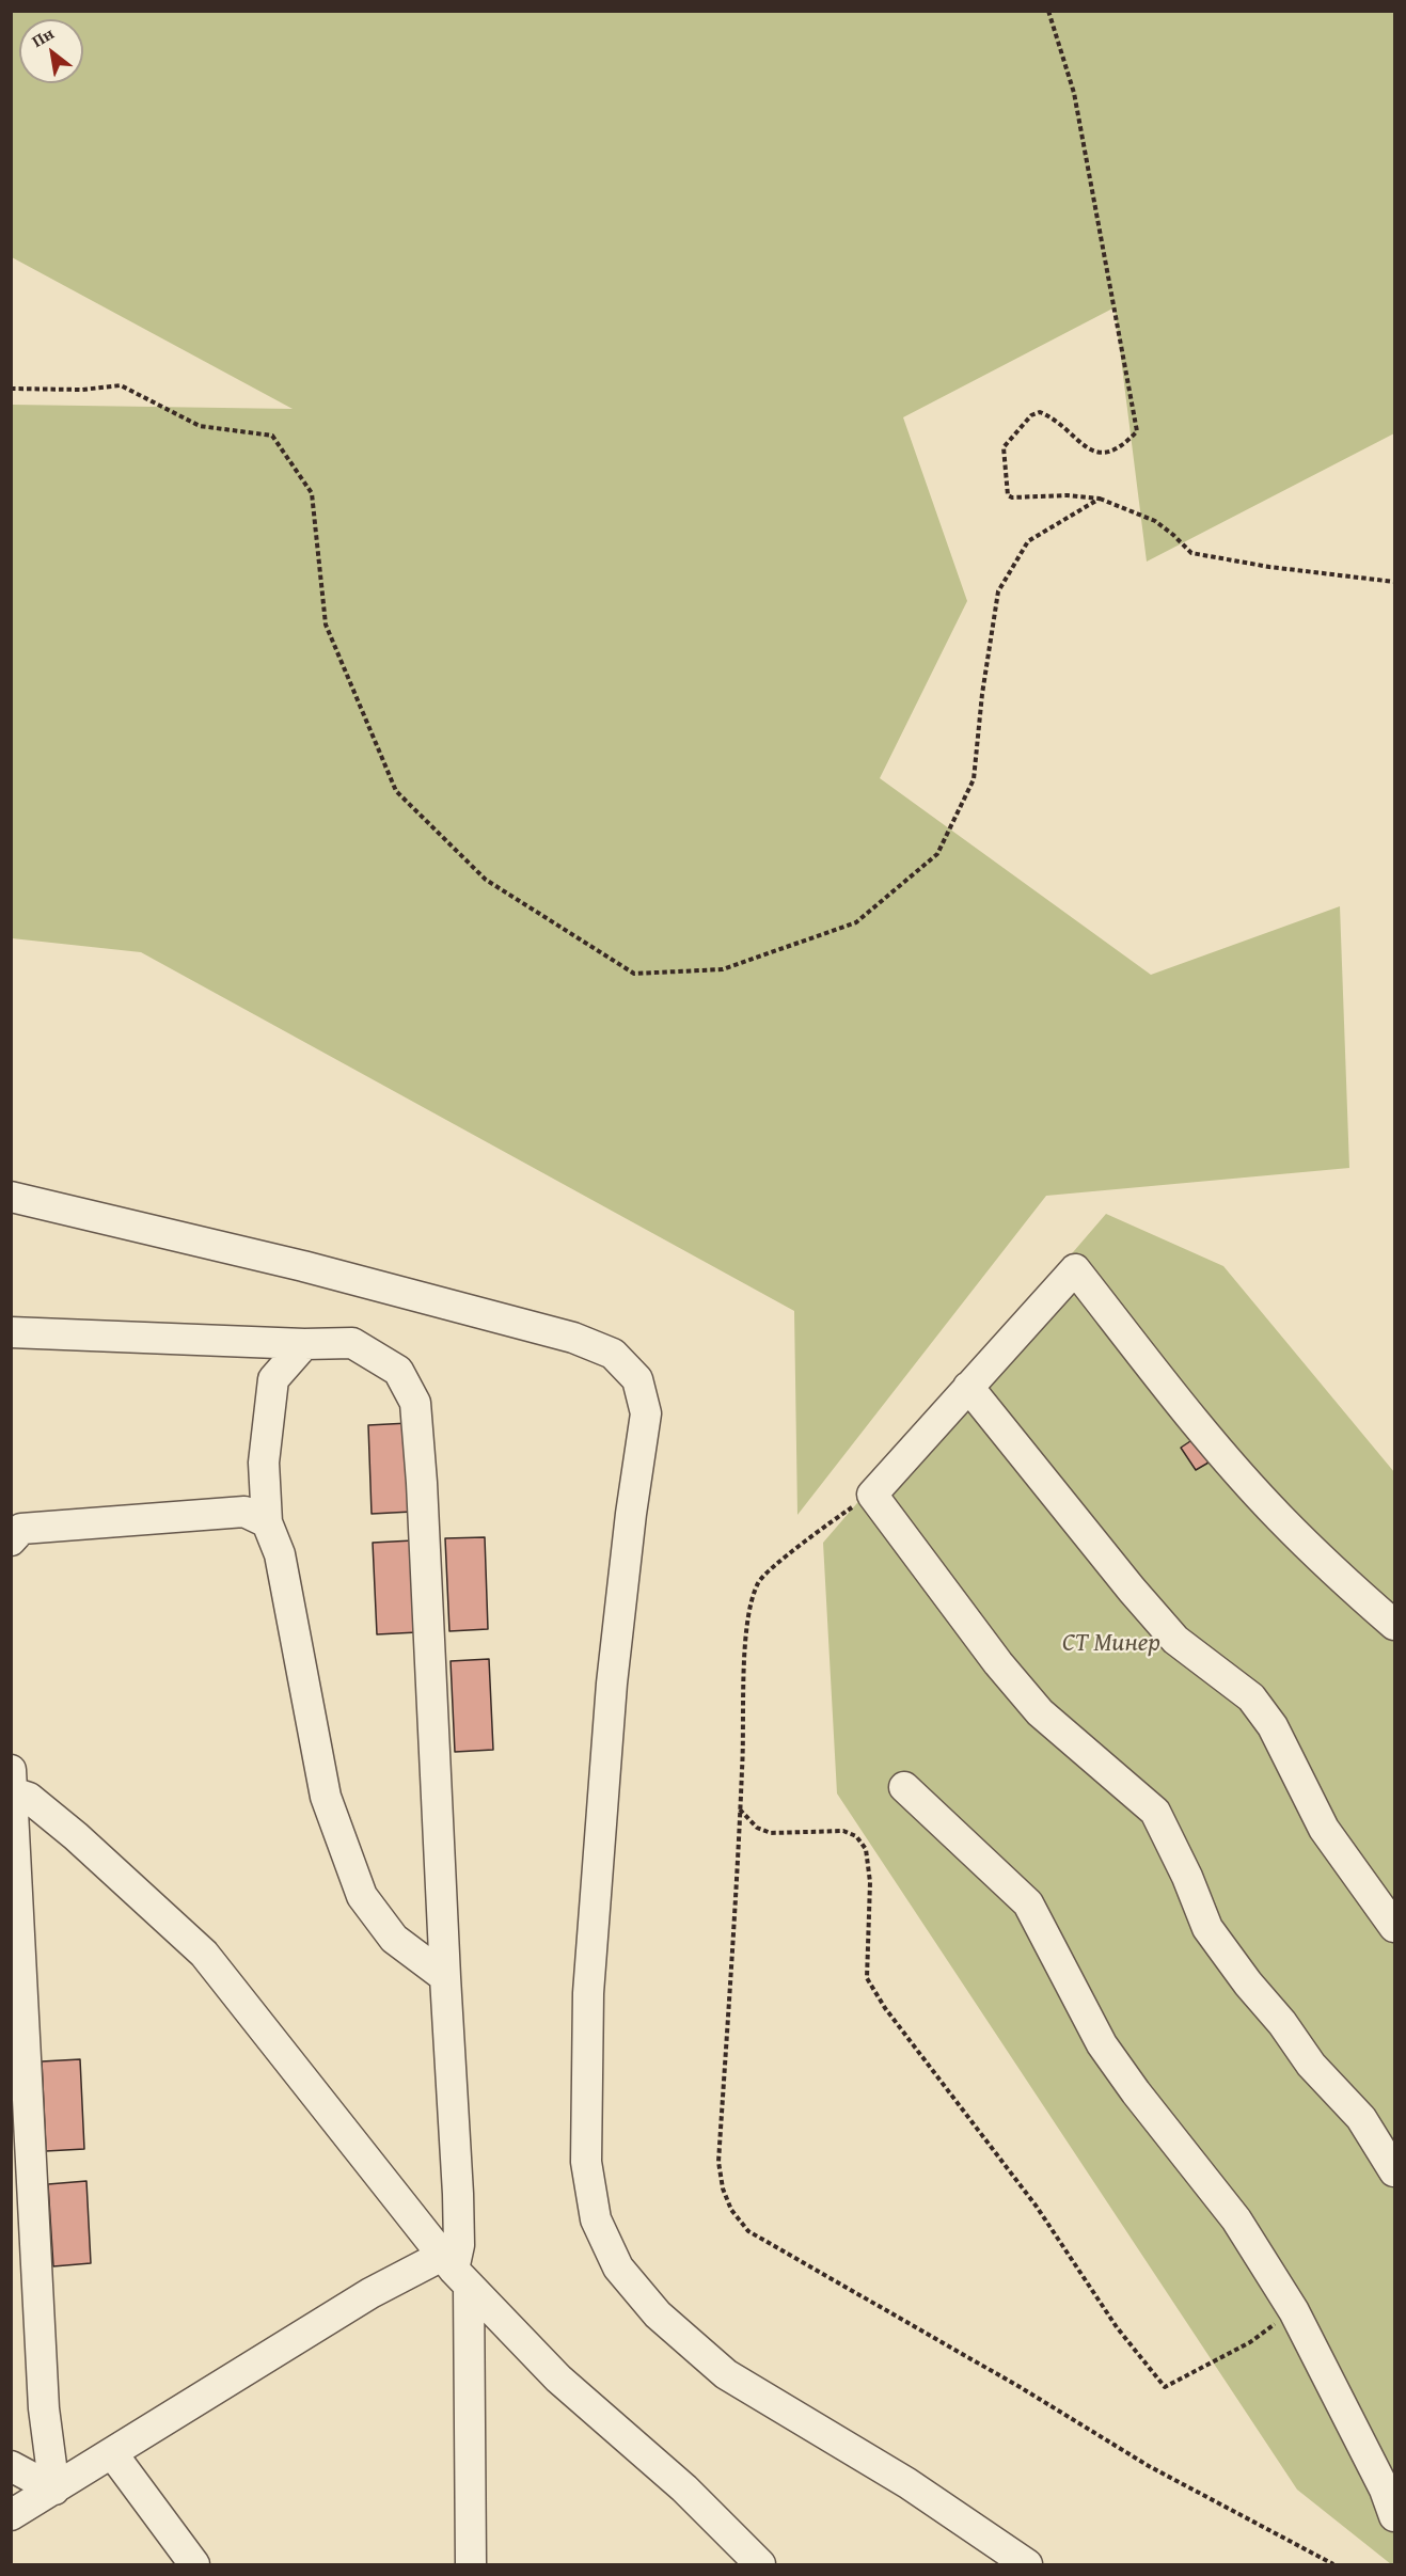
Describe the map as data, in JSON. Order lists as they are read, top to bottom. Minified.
{"parks":["СТ Минер"],"north":"top left"}
